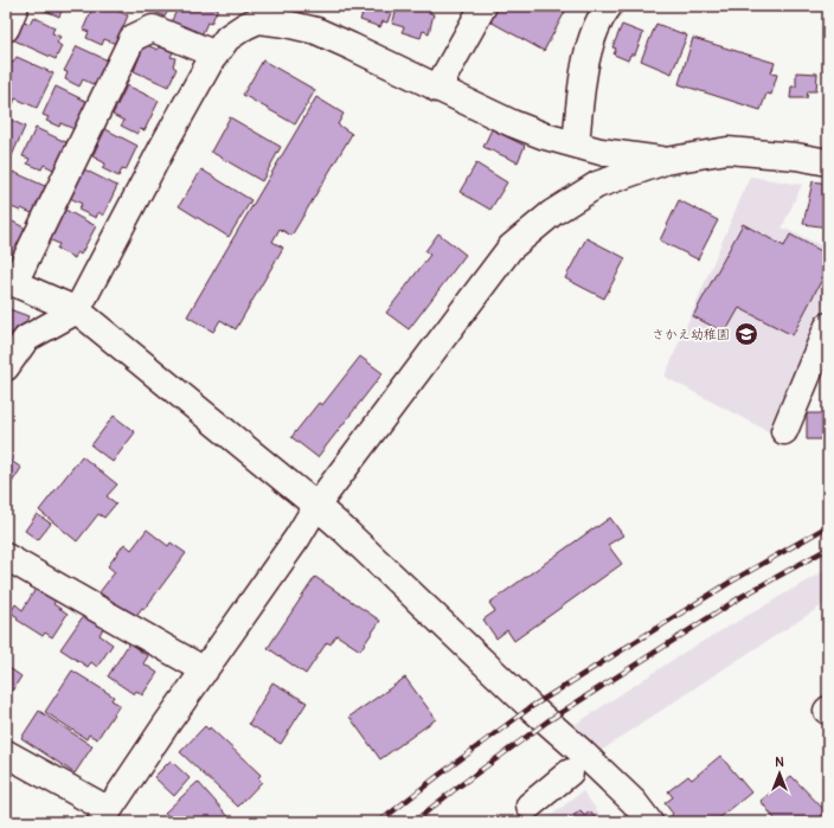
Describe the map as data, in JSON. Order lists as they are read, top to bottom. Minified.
{"places":{"school or university":["さかえ幼稚園"]},"north":"top"}
